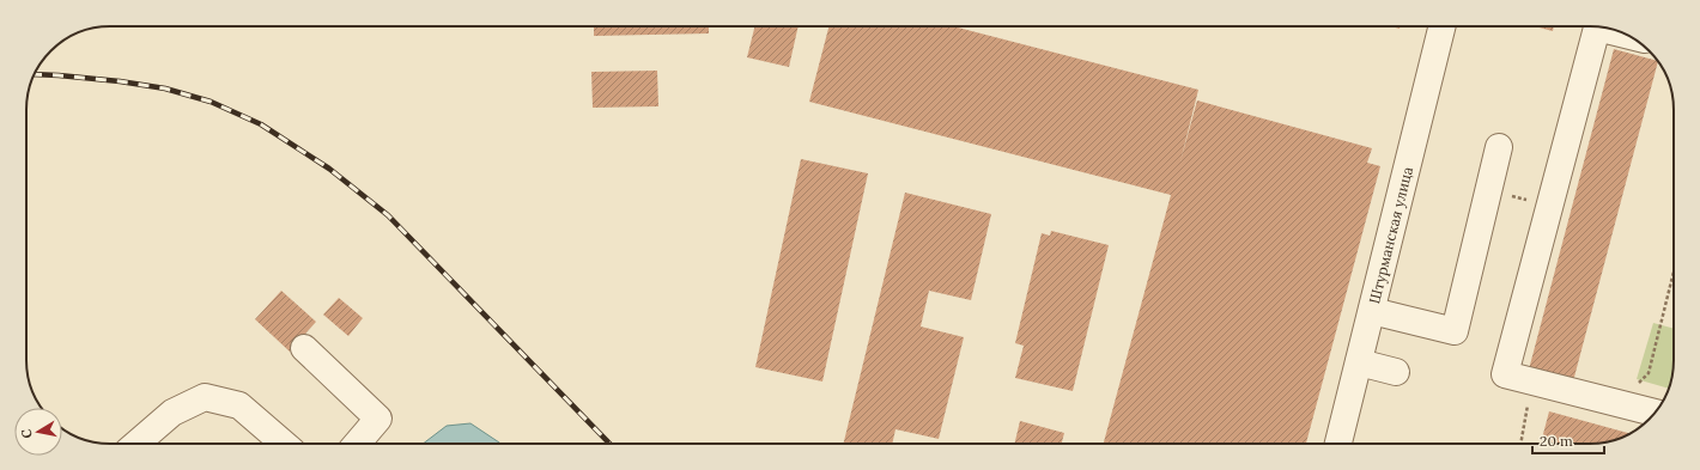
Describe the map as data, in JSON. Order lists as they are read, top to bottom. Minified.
{"streets":{"street":["Штурманская улица"]},"scale_bar":"20 m","north":"left"}
